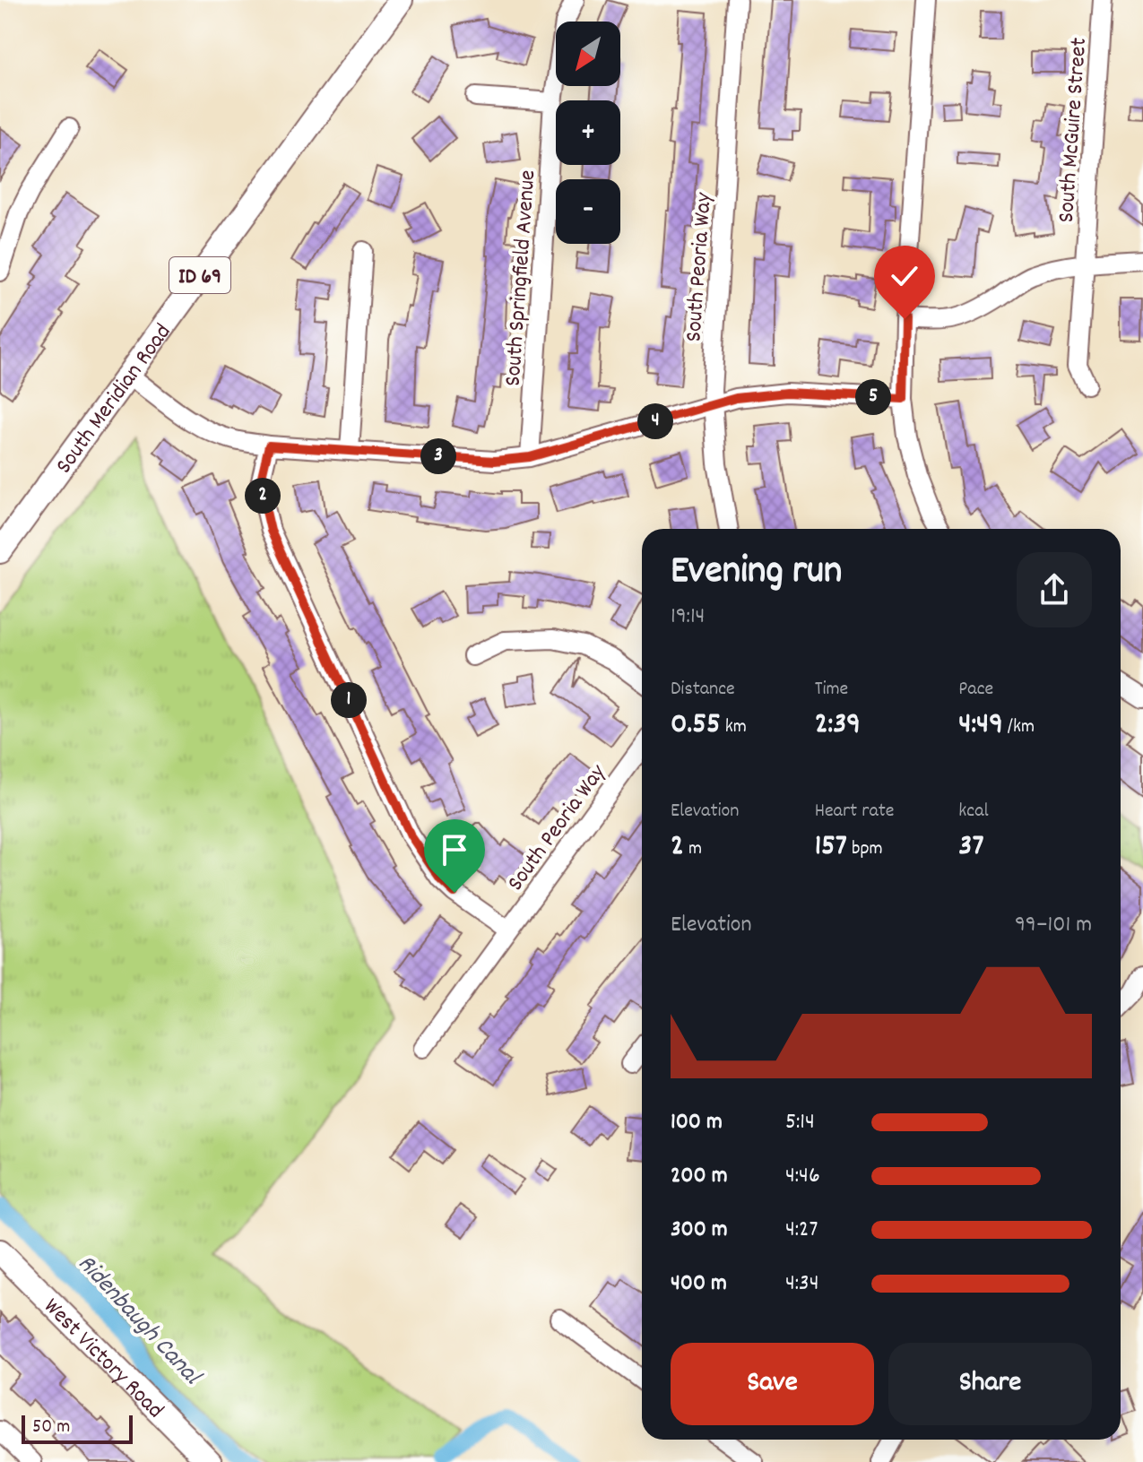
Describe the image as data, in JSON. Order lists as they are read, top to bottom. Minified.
{"streets":{"main road":["ID 69","South Meridian Road","West Victory Road"],"street":["South McGuire Street","South Peoria Way","South Springfield Avenue"]},"water":["Ridenbaugh Canal"],"scale_bar":"50 m","north":"bottom left","page":{"map_buttons":["+","−"],"pins":["5","4","3","2","1"],"heading":["Evening run","19:14"],"stats":[["Distance","0.55 km"],["Time","2:39"],["Pace","4:49 /km"],["Elevation","2 m"],["Heart rate","157 bpm"],["kcal","37"]],"chart":["Elevation","99–101 m"],"list":[{"name":"100 m","note":"5:14"},{"name":"200 m","note":"4:46"},{"name":"300 m","note":"4:27"},{"name":"400 m","note":"4:34"}],"buttons":["Save","Share"],"scale":"50 m"}}
